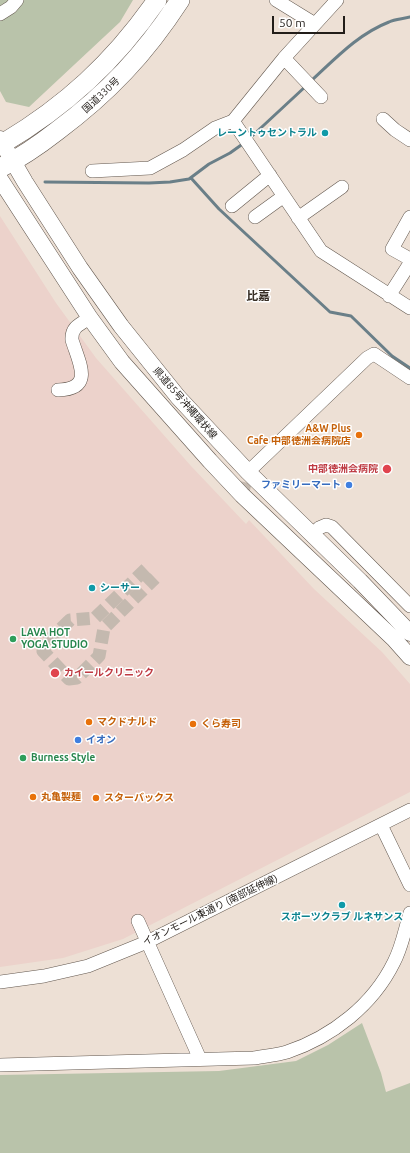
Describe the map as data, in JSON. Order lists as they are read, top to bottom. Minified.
{"streets":{"highway":["国道330号"],"main road":["県道85号沖縄環状線"],"street":["イオンモール東通り (南部延伸線)"]},"crossings":[["国道330号","県道85号沖縄環状線"]],"districts":["比嘉"],"places":["レーントゥセントラル","A&W Plus Cafe 中部徳洲会病院店","中部徳洲会病院","ファミリーマート","シーサー","LAVA HOT YOGA STUDIO","カイールクリニック","マクドナルド","くら寿司","イオン","Burness Style","丸亀製麺","スターバックス","スポーツクラブ ルネサンス"],"scale_bar":"50 m"}
